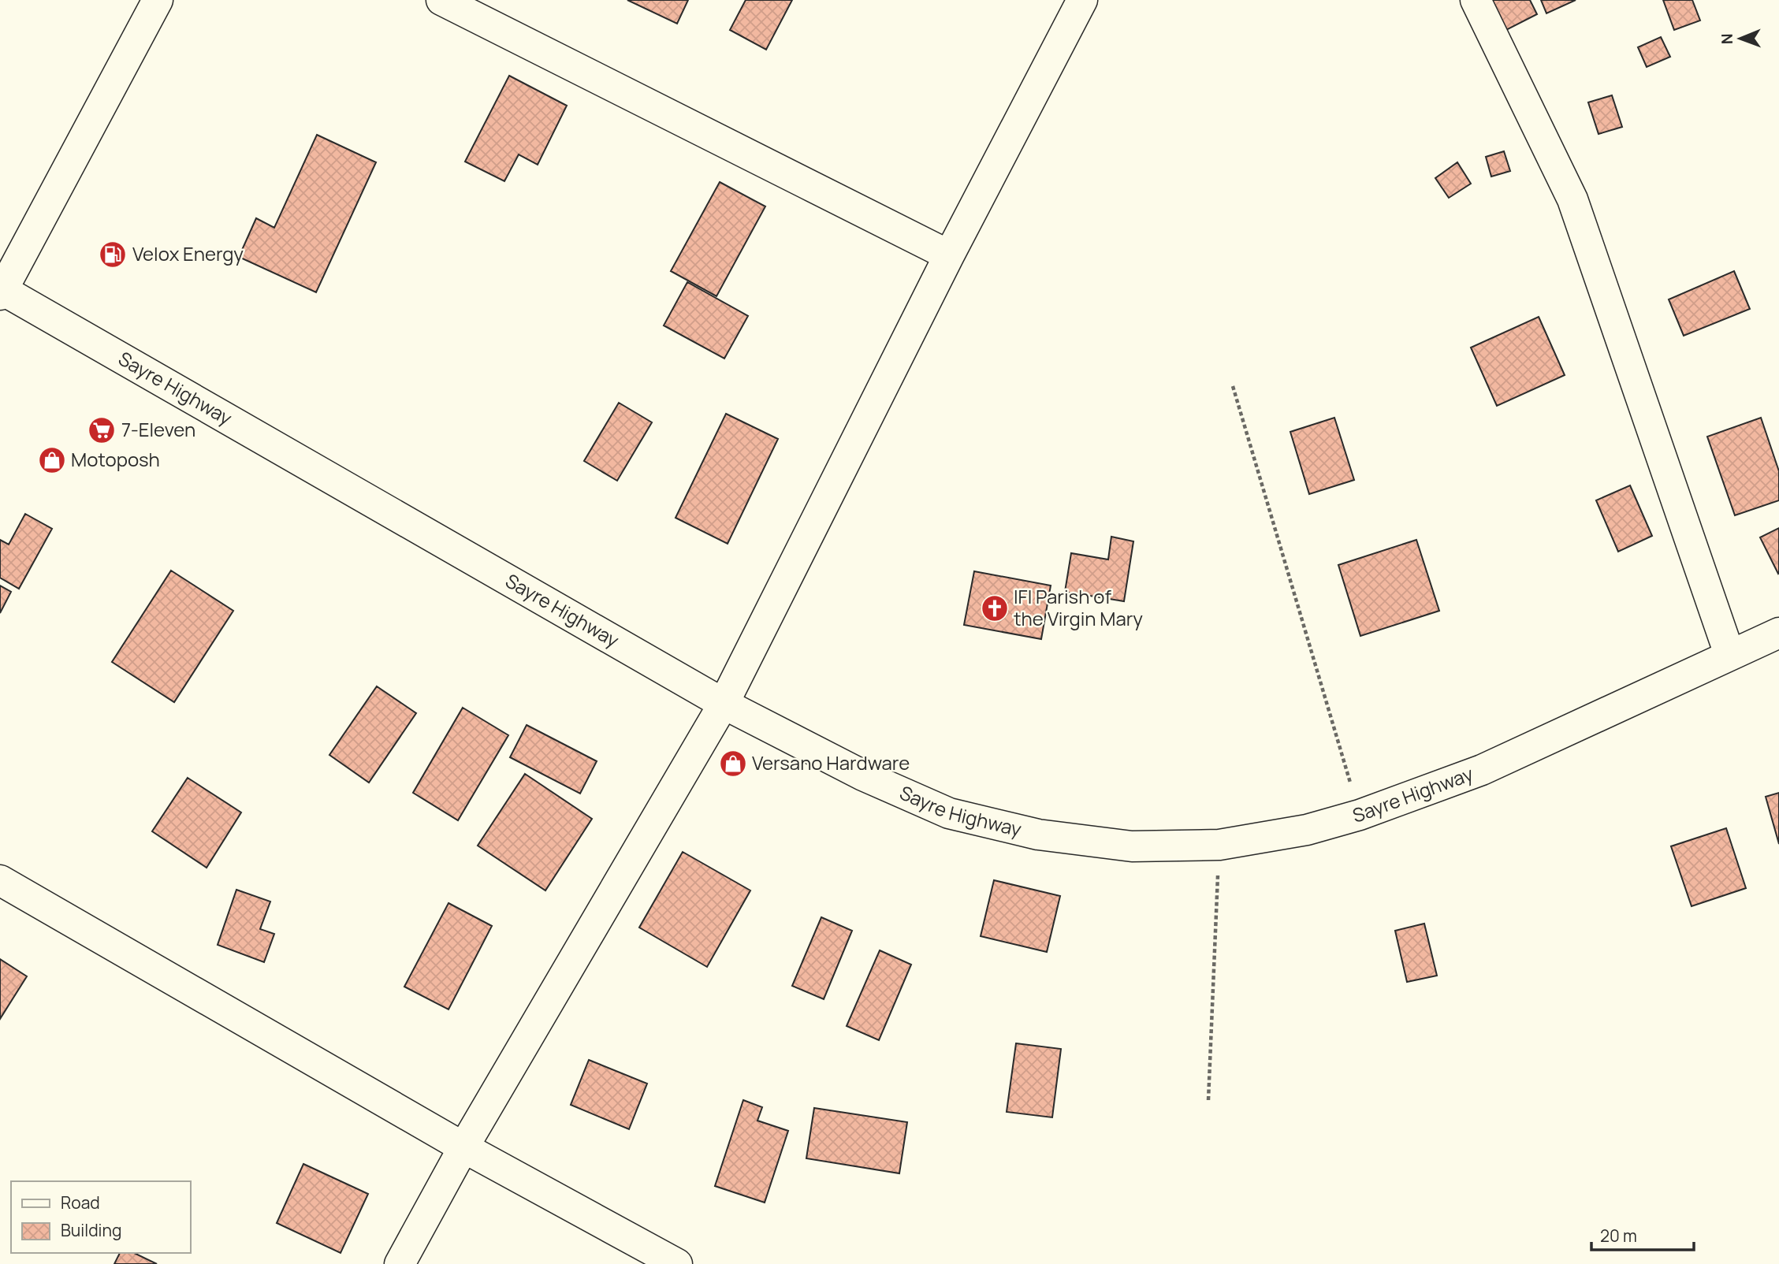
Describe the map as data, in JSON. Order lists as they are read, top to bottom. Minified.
{"streets":{"main road":["Sayre Highway"]},"places":{"fuel station":["Velox Energy"],"supermarket":["7-Eleven"],"shop":["Motoposh","Versano Hardware"],"church":["IFI Parish of the Virgin Mary"]},"legend":["Road","Building"],"scale_bar":"20 m","north":"left"}
